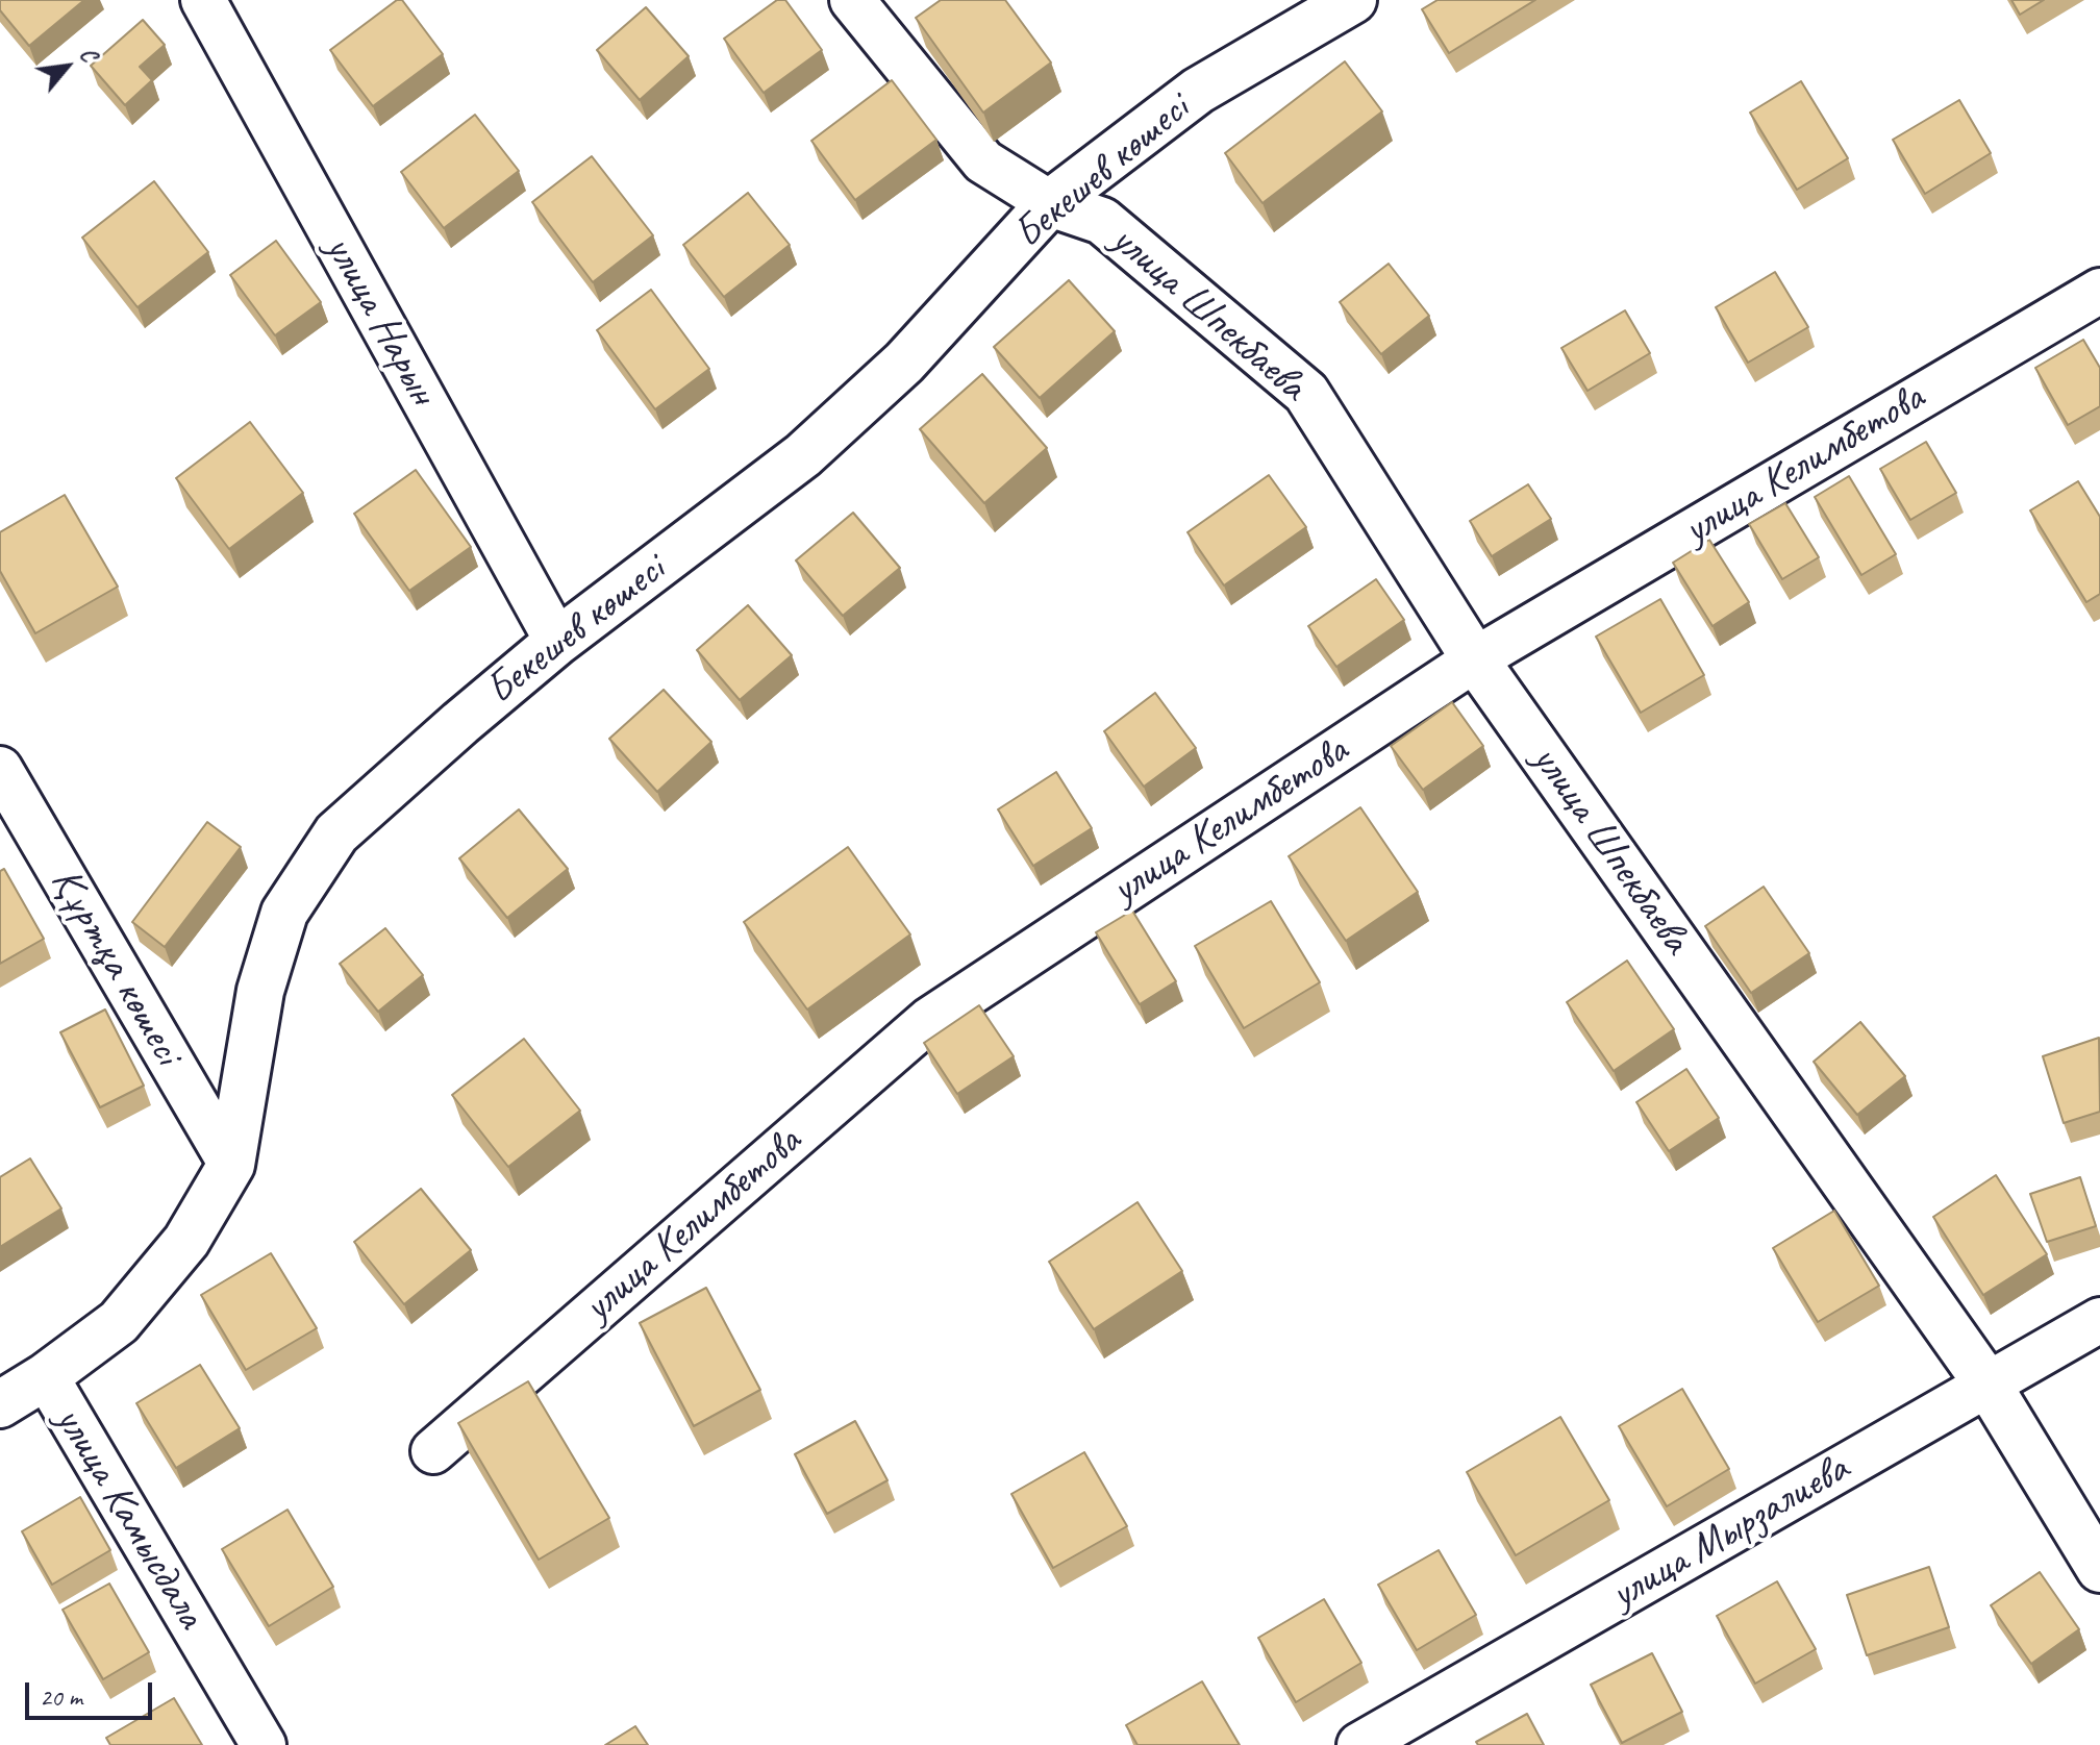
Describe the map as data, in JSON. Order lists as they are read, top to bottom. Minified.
{"streets":{"main road":["Бекешев көшесі","улица Шпекбаева"],"street":["улица Нарын","улица Келимбетова","Құртқа көшесі","улица Камысдала","улица Мырзалиева"]},"crossings":[["Бекешев көшесі","улица Шпекбаева"],["Бекешев көшесі","улица Нарын"],["Бекешев көшесі","Құртқа көшесі"],["Бекешев көшесі","улица Камысдала"],["улица Шпекбаева","улица Келимбетова"],["улица Шпекбаева","улица Мырзалиева"]],"scale_bar":"20 m","north":"top right"}
